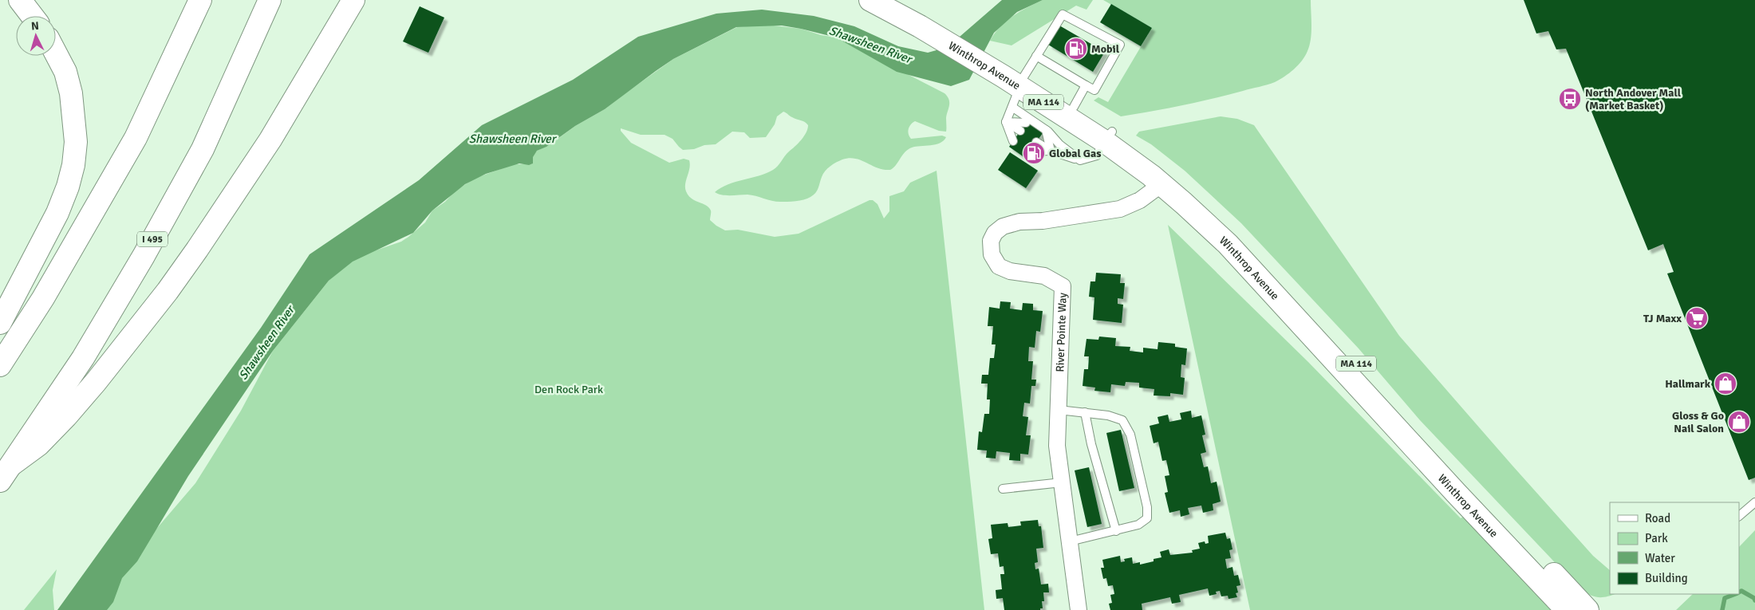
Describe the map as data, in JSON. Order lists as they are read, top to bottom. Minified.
{"streets":{"highway":["Winthrop Avenue","MA 114","I 495"],"street":["River Pointe Way"]},"crossings":[["Winthrop Avenue","River Pointe Way"]],"water":["Shawsheen River"],"parks":["Den Rock Park"],"places":{"fuel station":["Mobil","Global Gas"],"bus stop":["North Andover Mall (Market Basket)"],"supermarket":["TJ Maxx"],"shop":["Hallmark","Gloss & Go Nail Salon"]},"legend":["Road","Park","Water","Building"],"north":"top"}
